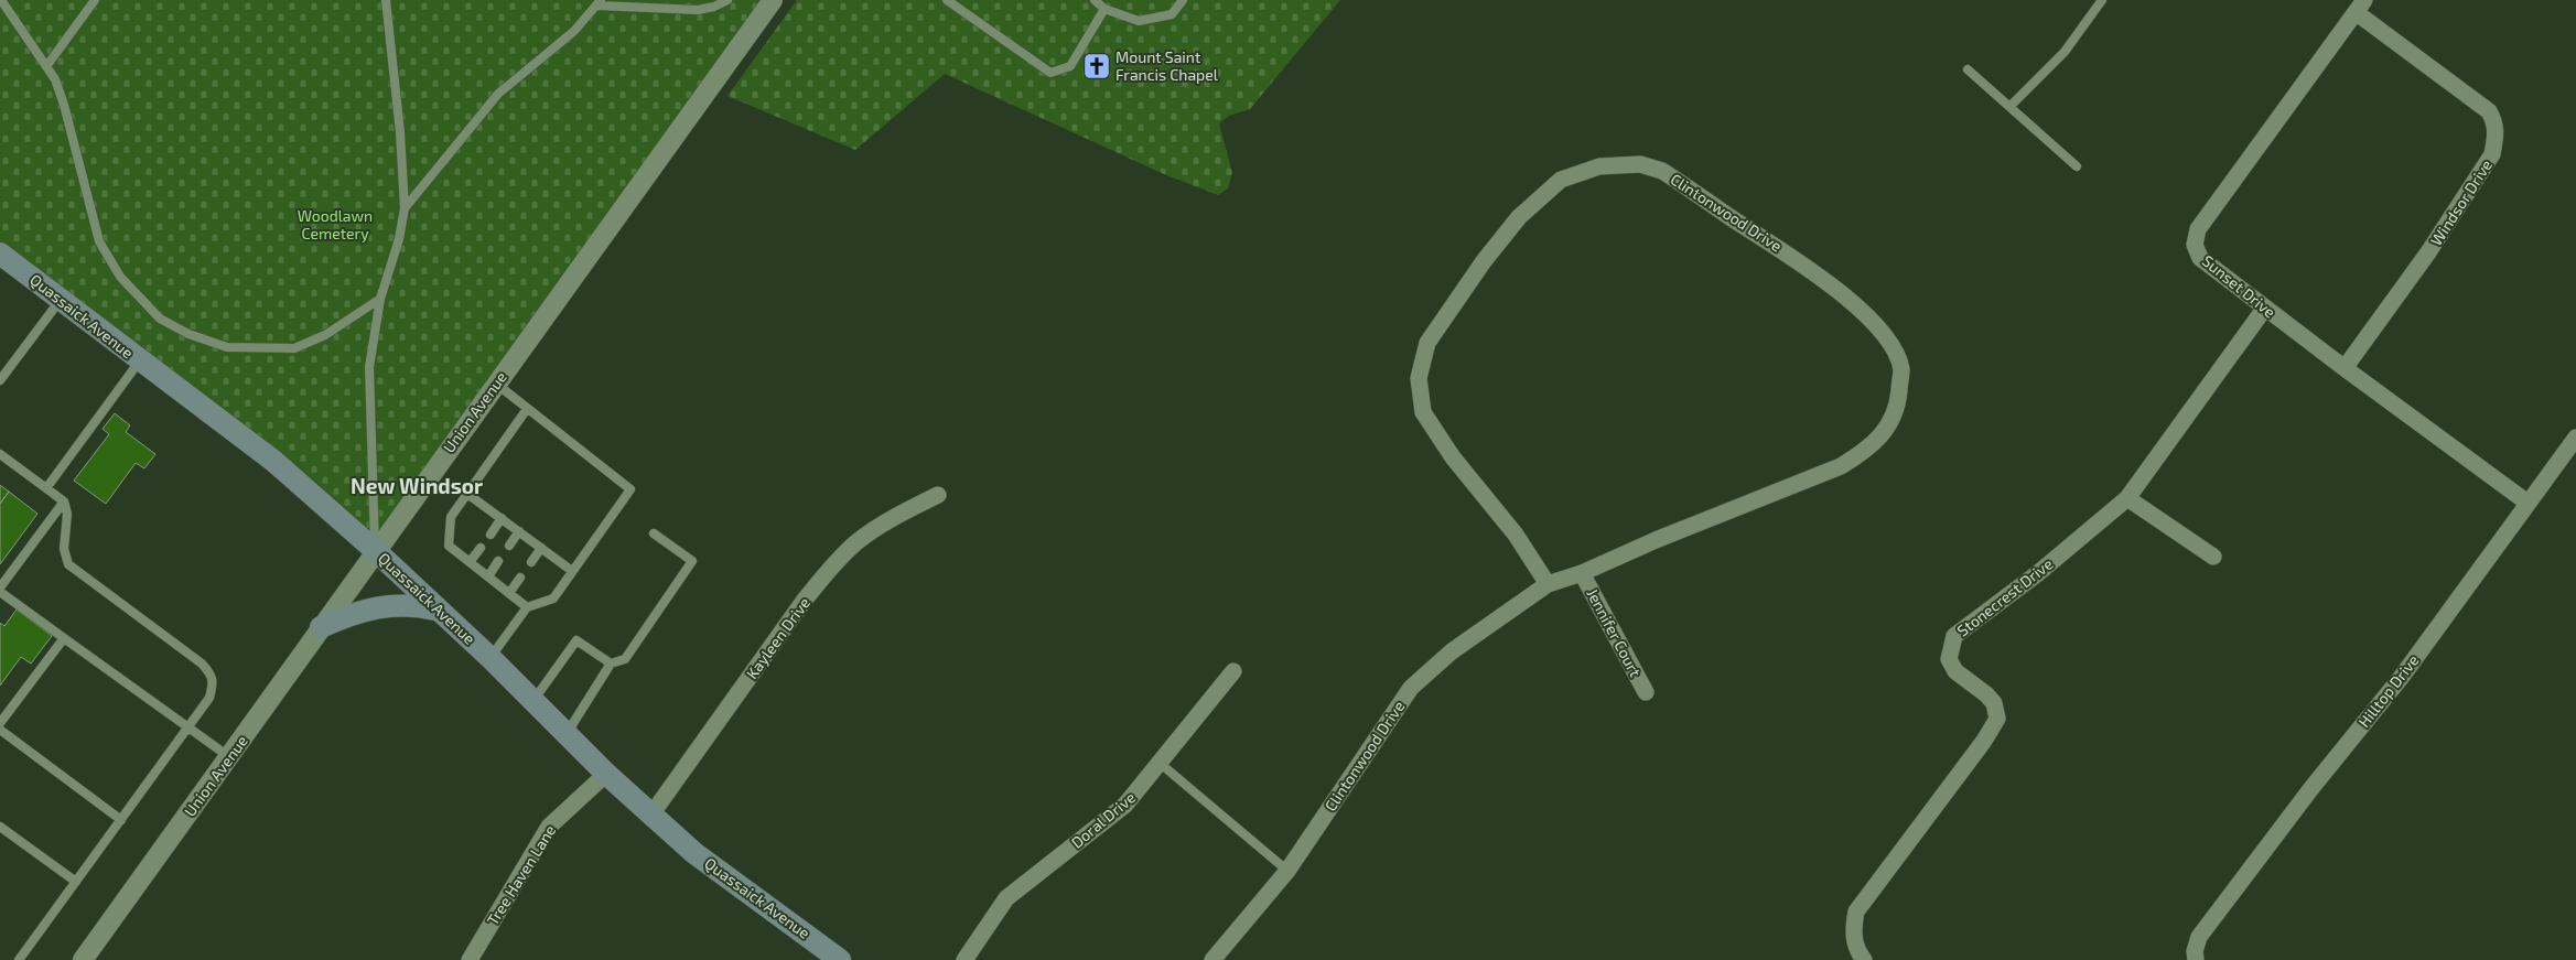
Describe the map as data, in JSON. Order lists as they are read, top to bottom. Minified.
{"streets":{"main road":["Quassaick Avenue"],"street":["Windsor Drive","Clintonwood Drive","Sunset Drive","Union Avenue","Stonecrest Drive","Jennifer Court","Kayleen Drive","Hilltop Drive","Doral Drive","Tree Haven Lane"]},"crossings":[["Windsor Drive","Sunset Drive"],["Clintonwood Drive","Jennifer Court"],["Sunset Drive","Stonecrest Drive"],["Sunset Drive","Hilltop Drive"],["Quassaick Avenue","Union Avenue"],["Quassaick Avenue","Kayleen Drive"],["Quassaick Avenue","Tree Haven Lane"]],"districts":["New Windsor"],"parks":["Woodlawn Cemetery"],"places":{"church":["Mount Saint Francis Chapel"]}}
